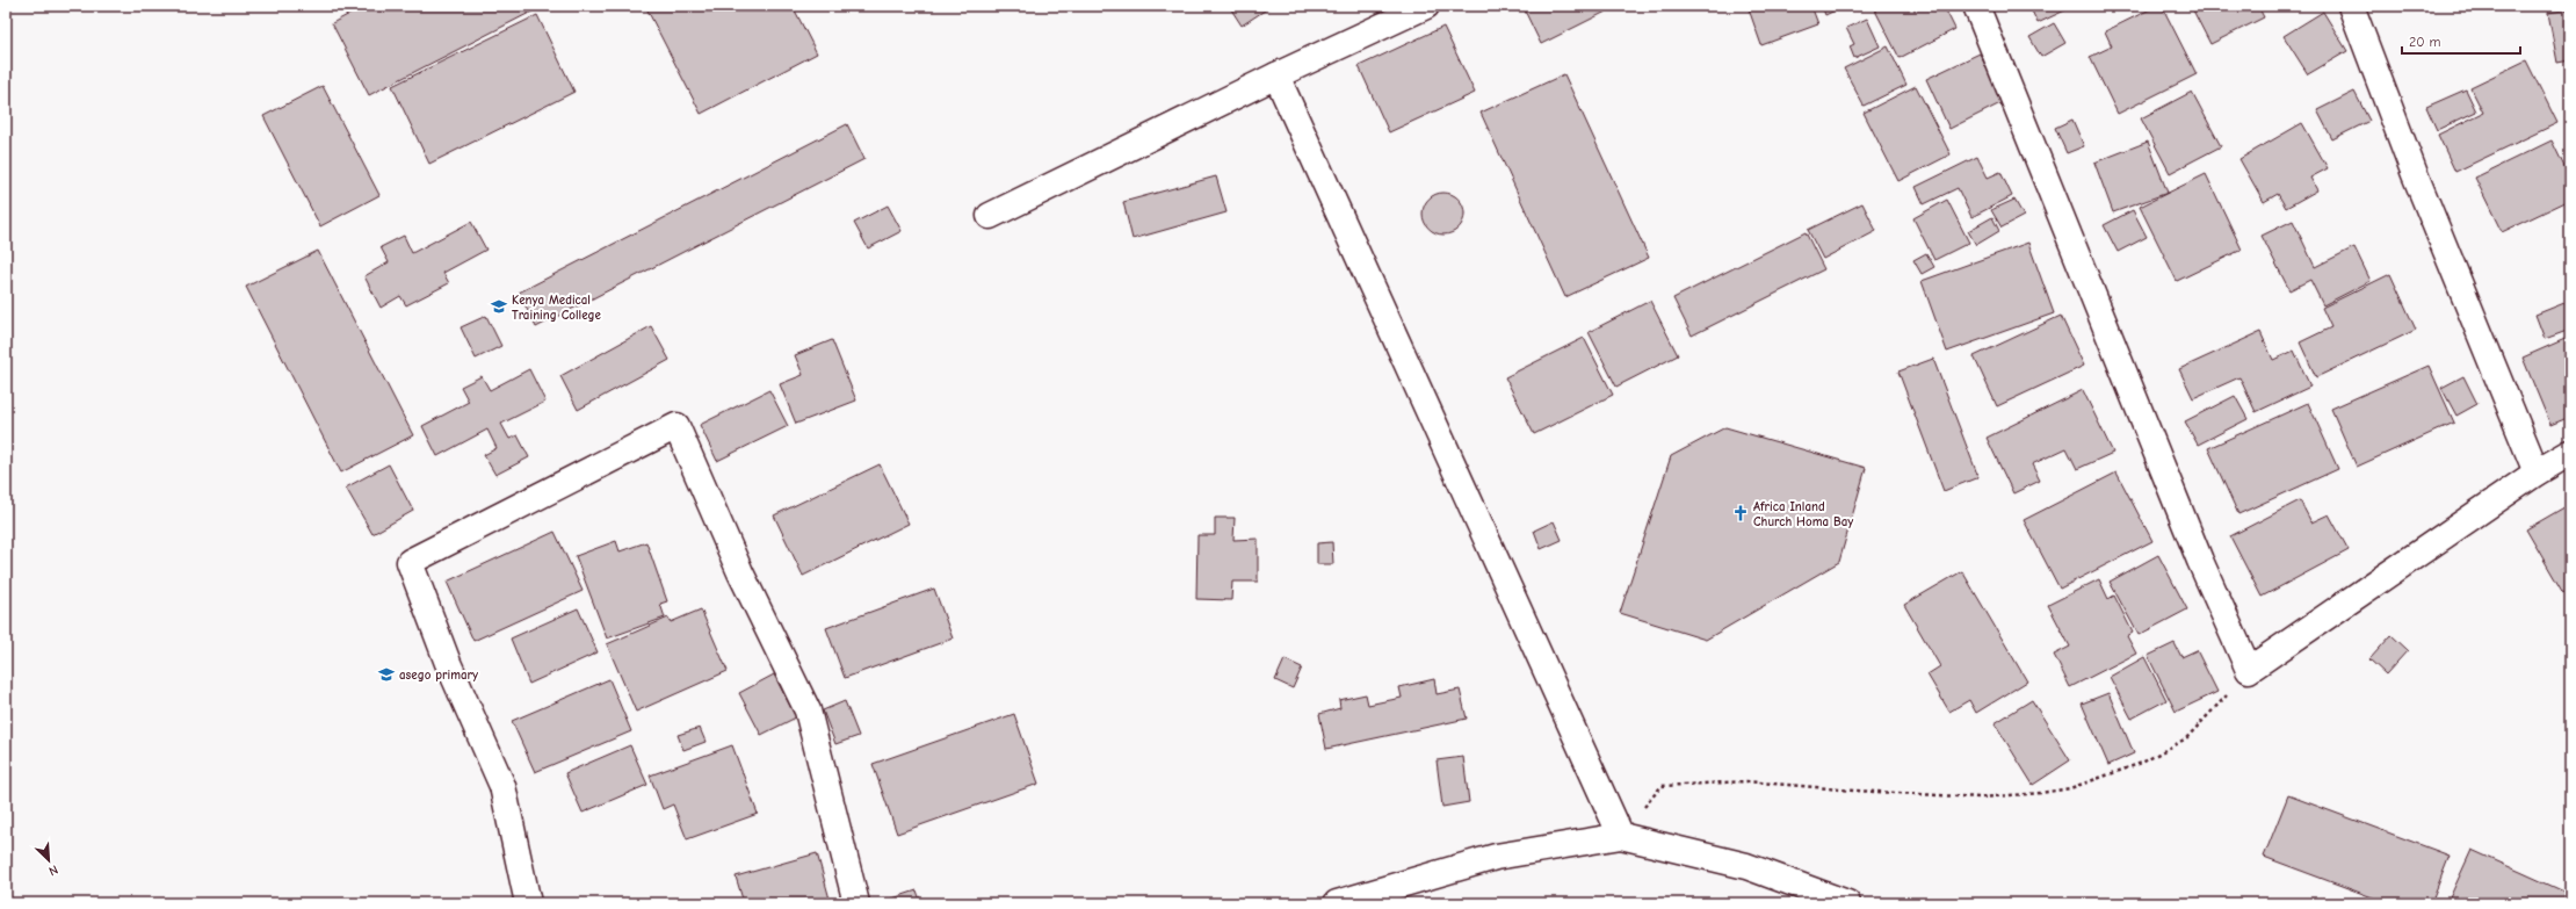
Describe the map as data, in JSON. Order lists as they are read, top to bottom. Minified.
{"places":{"school or university":["Kenya Medical Training College","asego primary"],"church":["Africa Inland Church Homa Bay"]},"scale_bar":"20 m","north":"bottom right"}
